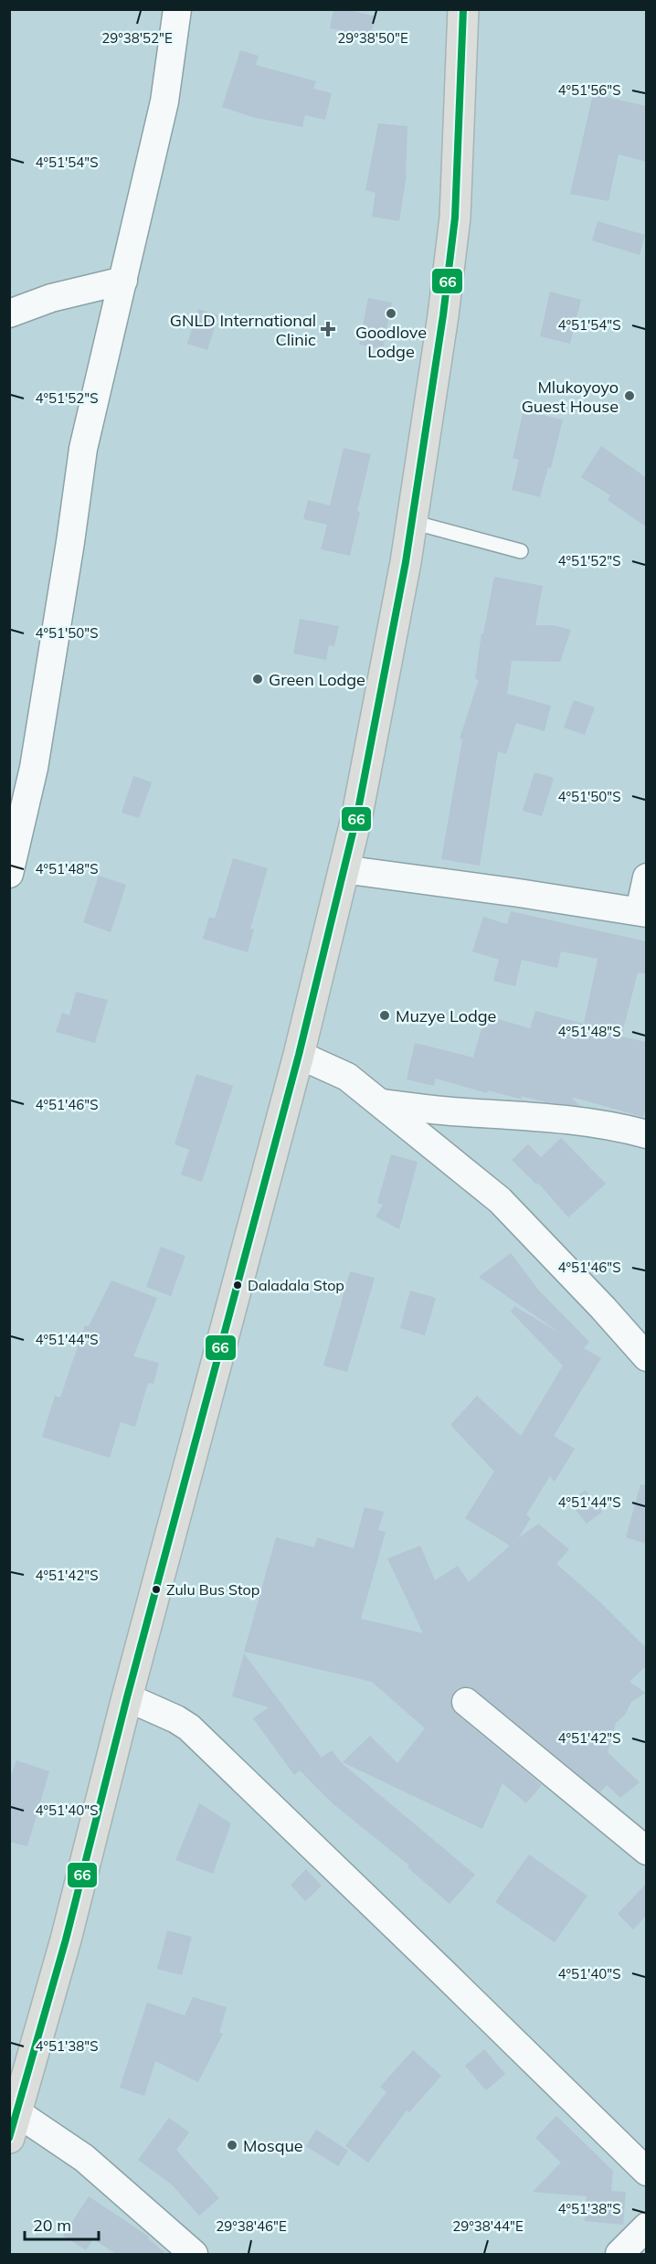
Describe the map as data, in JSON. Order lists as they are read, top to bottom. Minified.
{"places":{"other":["Goodlove Lodge","Mlukoyoyo Guest House","Green Lodge","Muzye Lodge","Daladala Stop","Zulu Bus Stop","Mosque"],"health":["GNLD International Clinic"]},"lines":["transit line 66"],"scale_bar":"20 m","coordinates":["29°38'52\"E","29°38'50\"E","4°51'56\"S","4°51'54\"S","4°51'52\"S","4°51'50\"S","4°51'48\"S","4°51'46\"S","4°51'44\"S","4°51'42\"S","4°51'40\"S","4°51'38\"S","29°38'46\"E","29°38'44\"E"]}
